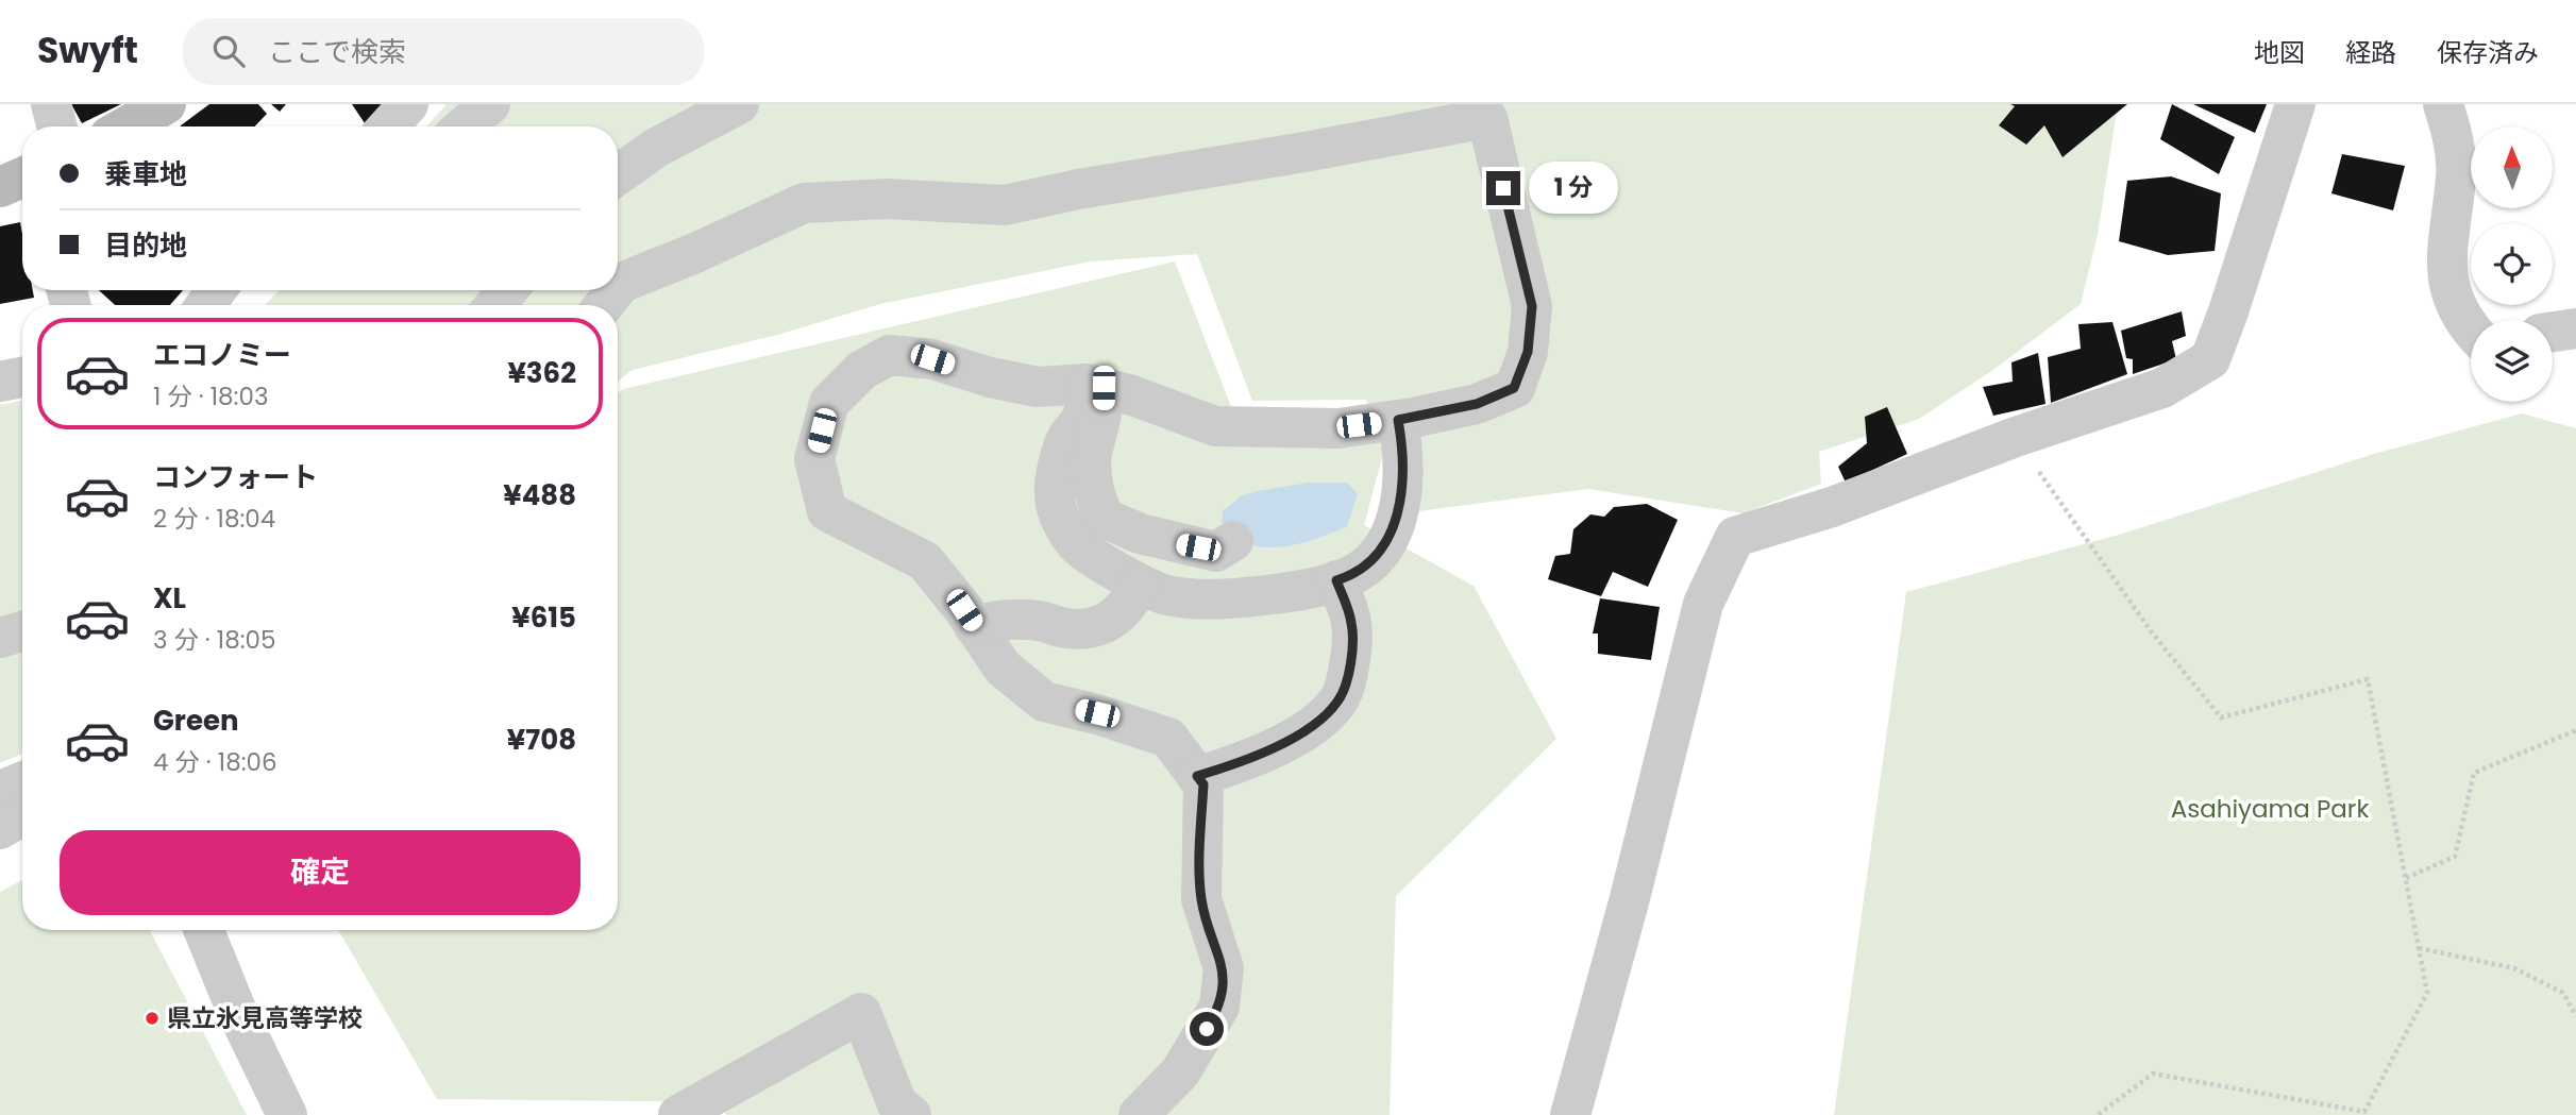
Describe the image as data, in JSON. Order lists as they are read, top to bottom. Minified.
{"parks":["Asahiyama Park"],"places":["県立氷見高等学校"],"north":"top","page":{"header":"Swyft","search":"ここで検索","nav":["地図","経路","保存済み"],"banner":["乗車地","目的地"],"bubble":"1 分","list":[{"name":"エコノミー","note":"1 分 · 18:03","value":"¥362"},{"name":"コンフォート","note":"2 分 · 18:04","value":"¥488"},{"name":"XL","note":"3 分 · 18:05","value":"¥615"},{"name":"Green","note":"4 分 · 18:06","value":"¥708"}],"buttons":"確定"}}
